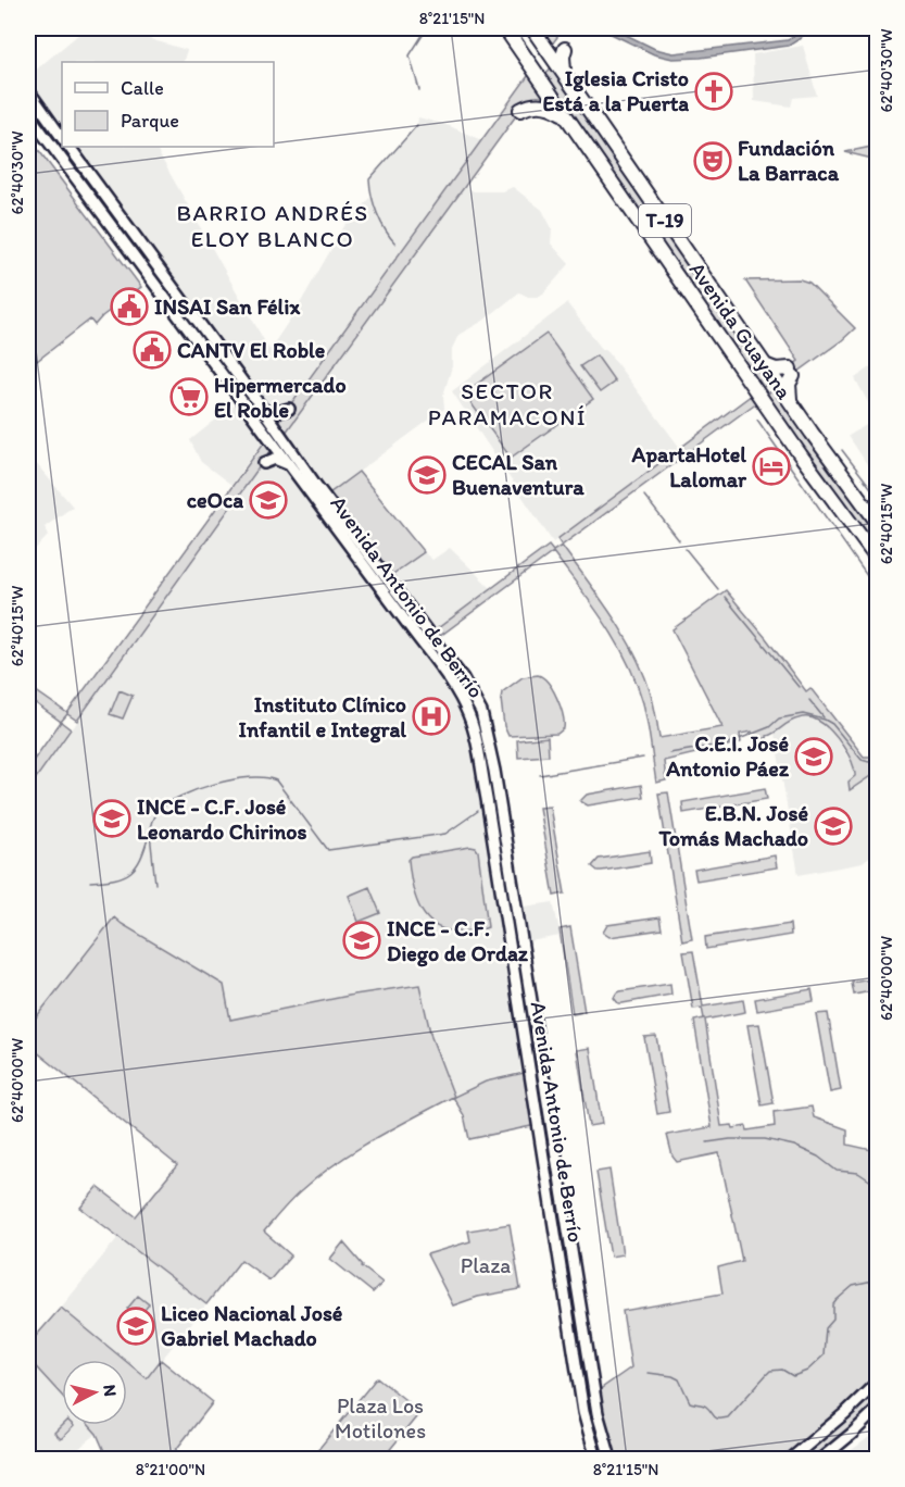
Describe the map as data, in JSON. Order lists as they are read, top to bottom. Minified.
{"streets":{"highway":["T-19","Avenida Guayana"],"street":["Avenida Antonio de Berrío"]},"districts":["BARRIO ANDRÉS ELOY BLANCO","SECTOR PARAMACONÍ"],"parks":["Plaza","Plaza Los Motilones"],"places":{"church":["Iglesia Cristo Está a la Puerta"],"theatre":["Fundación La Barraca"],"public building":["INSAI San Félix","CANTV El Roble"],"supermarket":["Hipermercado El Roble"],"hotel":["ApartaHotel Lalomar"],"school or university":["CECAL San Buenaventura","ceOca","C.E.I. José Antonio Páez","INCE - C.F. José Leonardo Chirinos","E.B.N. José Tomás Machado","INCE - C.F. Diego de Ordaz","Liceo Nacional José Gabriel Machado"],"hospital":["Instituto Clínico Infantil e Integral"]},"legend":["Calle","Parque"],"north":"right","coordinates":["8°21'15\"N","62°40'30\"W","62°40'15\"W","62°40'00\"W","8°21'00\"N"]}
